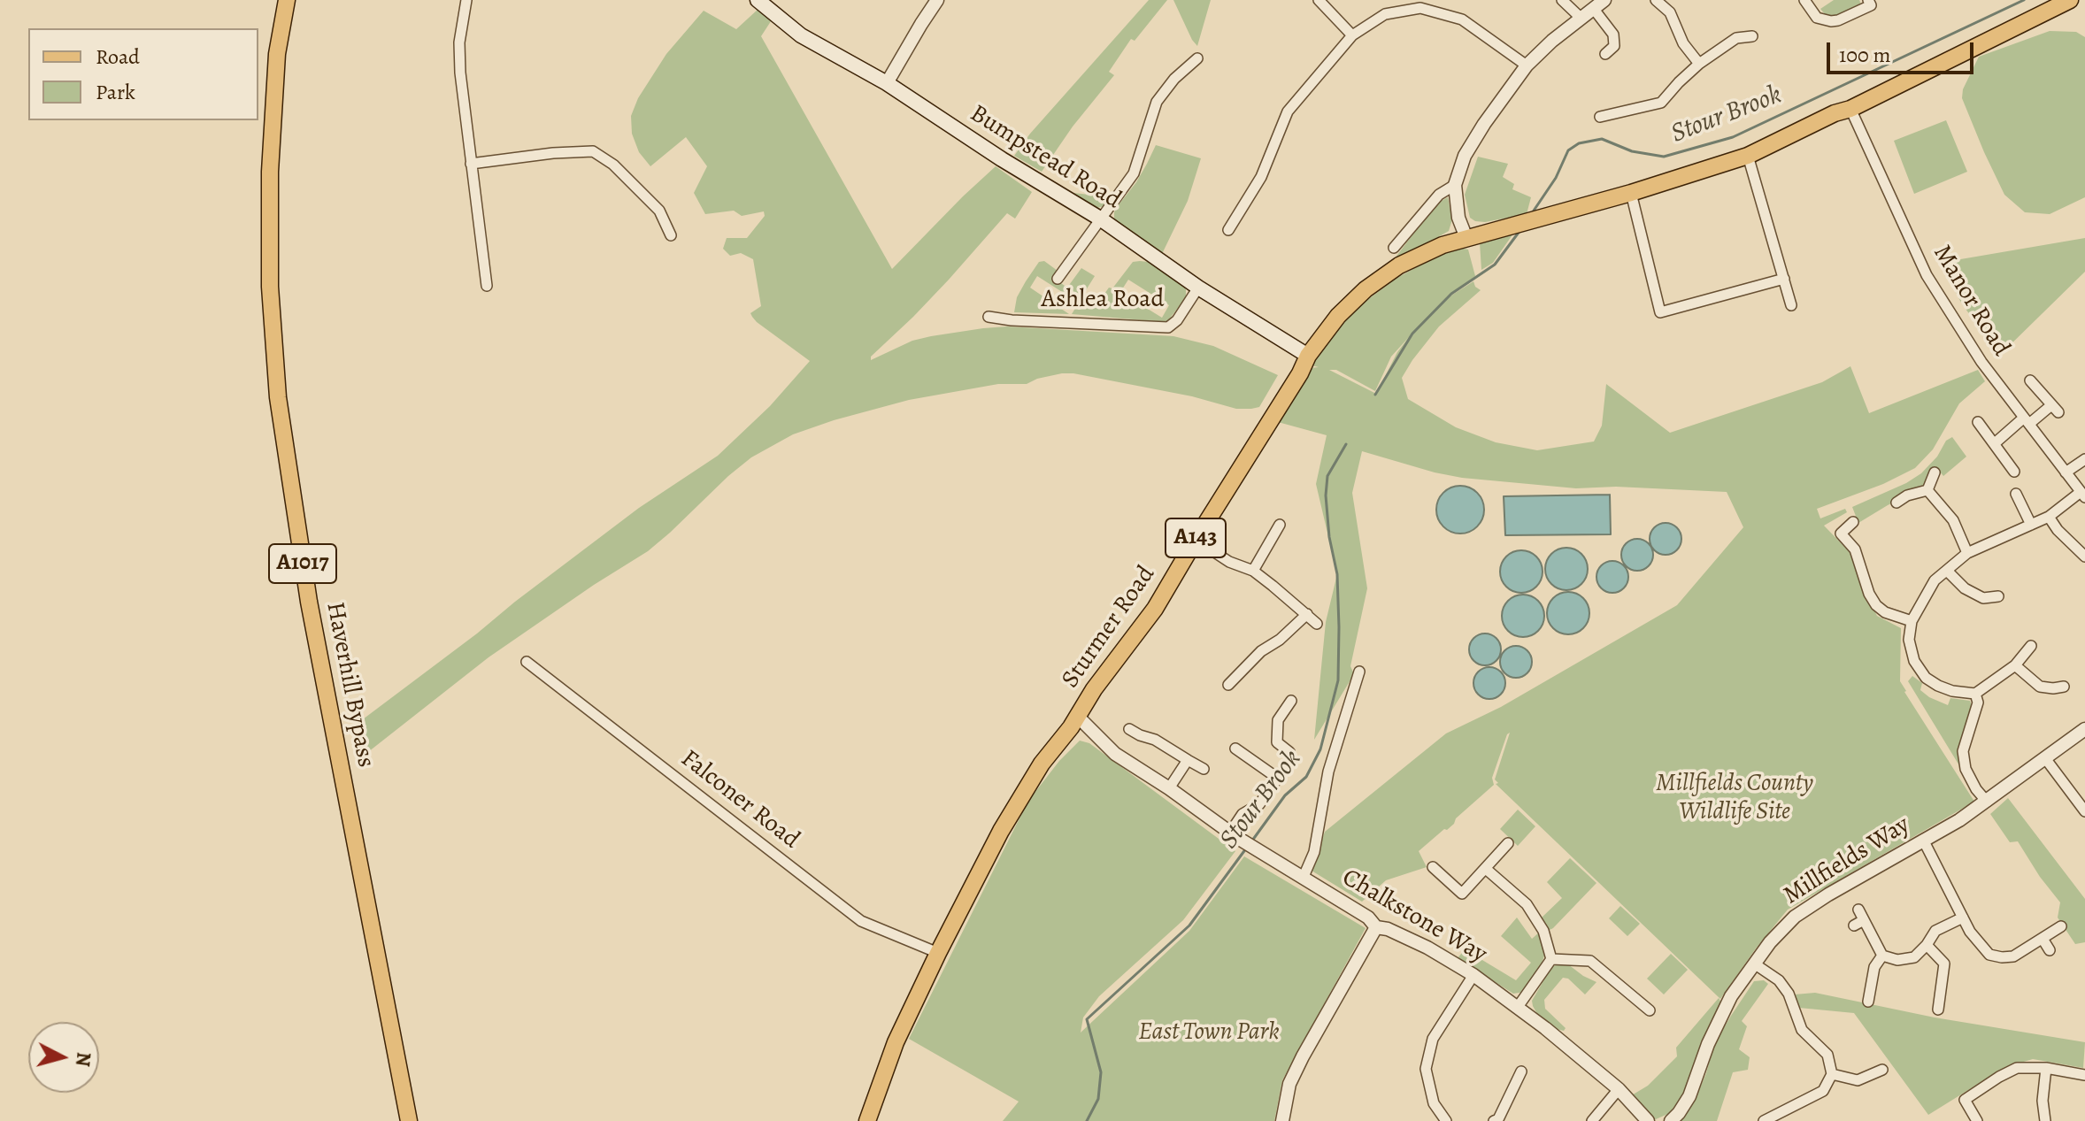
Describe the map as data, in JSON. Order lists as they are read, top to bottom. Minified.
{"streets":{"main road":["Bumpstead Road","A143","A1017","Sturmer Road","Haverhill Bypass"],"street":["Ashlea Road","Manor Road","Falconer Road","Millfields Way","Chalkstone Way"]},"crossings":[["Bumpstead Road","Ashlea Road"],["Bumpstead Road","Sturmer Road"],["Manor Road","A143"],["A143","Sturmer Road"],["Sturmer Road","Falconer Road"],["Sturmer Road","Chalkstone Way"]],"water":["Stour Brook"],"parks":["Millfields County Wildlife Site","East Town Park"],"legend":["Road","Park"],"scale_bar":"100 m","north":"right"}
